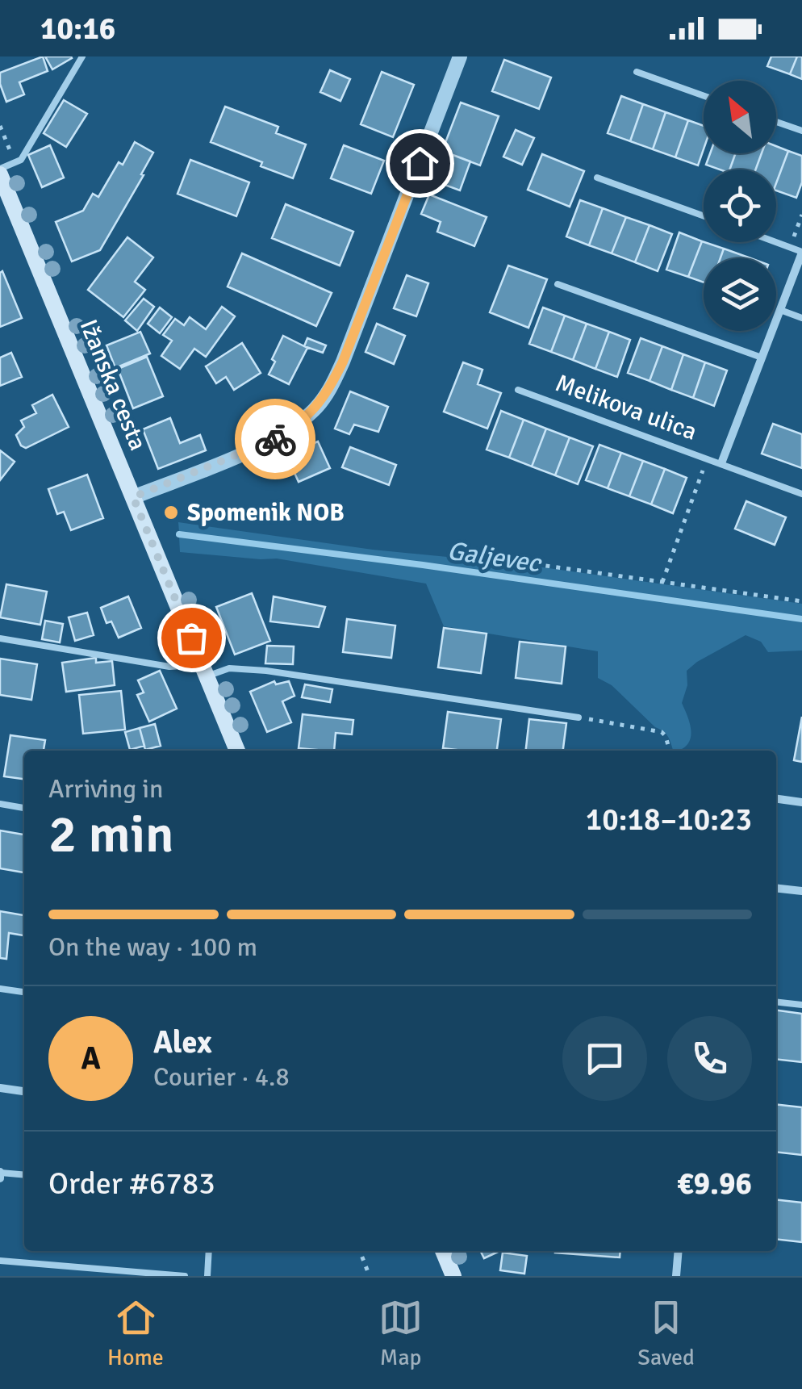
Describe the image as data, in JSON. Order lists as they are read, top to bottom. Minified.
{"streets":{"main road":["Ižanska cesta"],"street":["Melikova ulica"]},"water":["Galjevec"],"places":["Spomenik NOB"],"north":"top left","page":{"status":"10:16","heading":["2 min","Arriving in","10:18–10:23"],"panel":["Alex","Courier · 4.8","Order #6783","€9.96"],"bar":"On the way · 100 m","round":"A","tabs":["Home","Map","Saved"]}}
